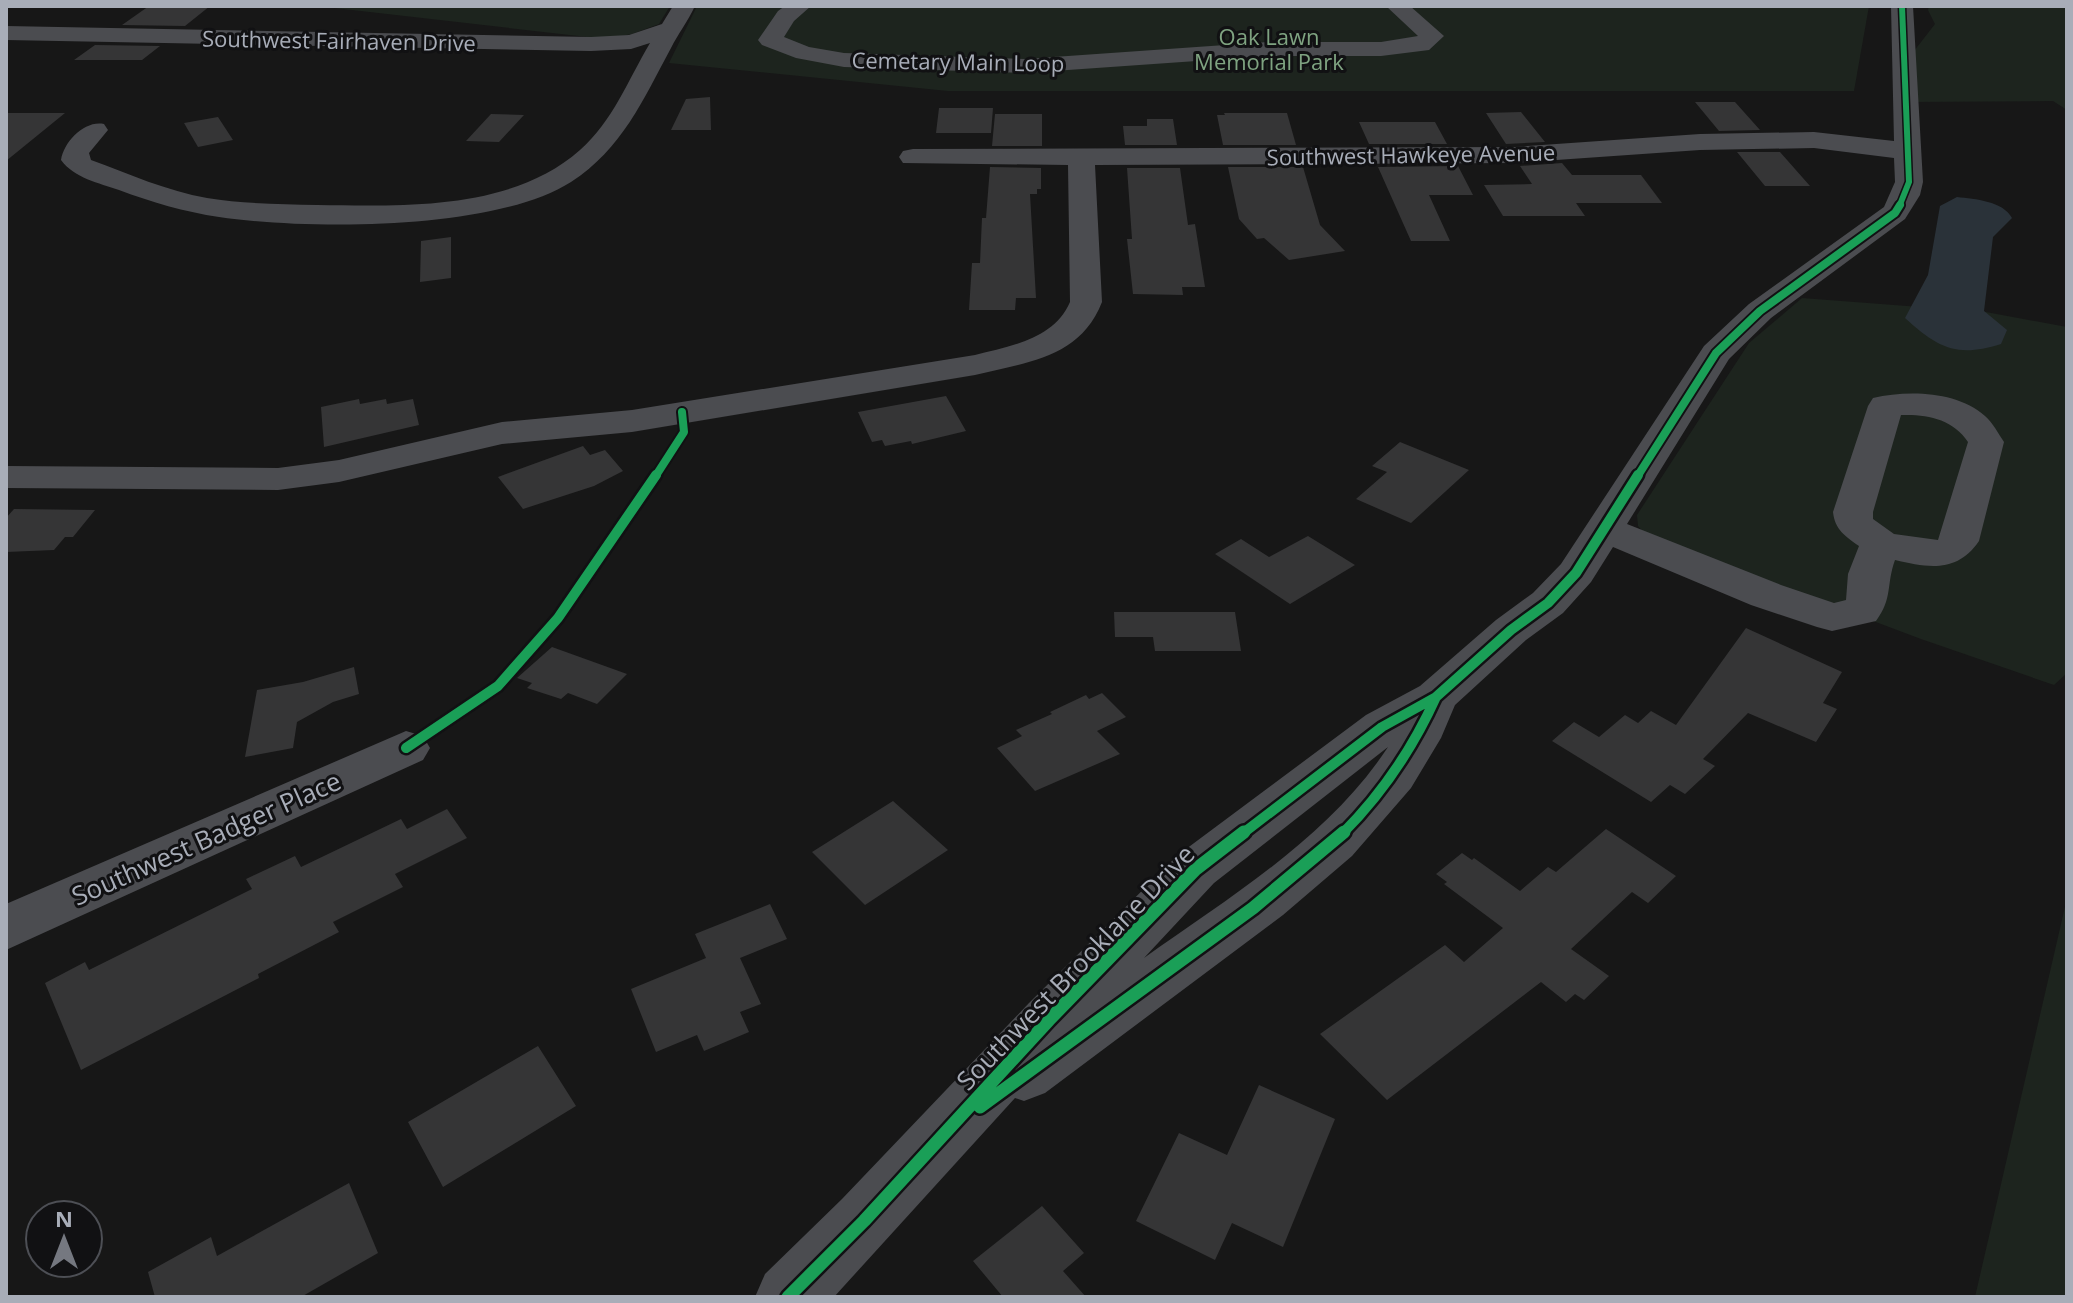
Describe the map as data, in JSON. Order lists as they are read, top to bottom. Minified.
{"streets":{"street":["Southwest Fairhaven Drive","Cemetary Main Loop","Southwest Hawkeye Avenue","Southwest Badger Place","Southwest Brooklane Drive"]},"crossings":[["Southwest Hawkeye Avenue","Southwest Brooklane Drive"]],"parks":["Oak Lawn Memorial Park"],"north":"top"}
